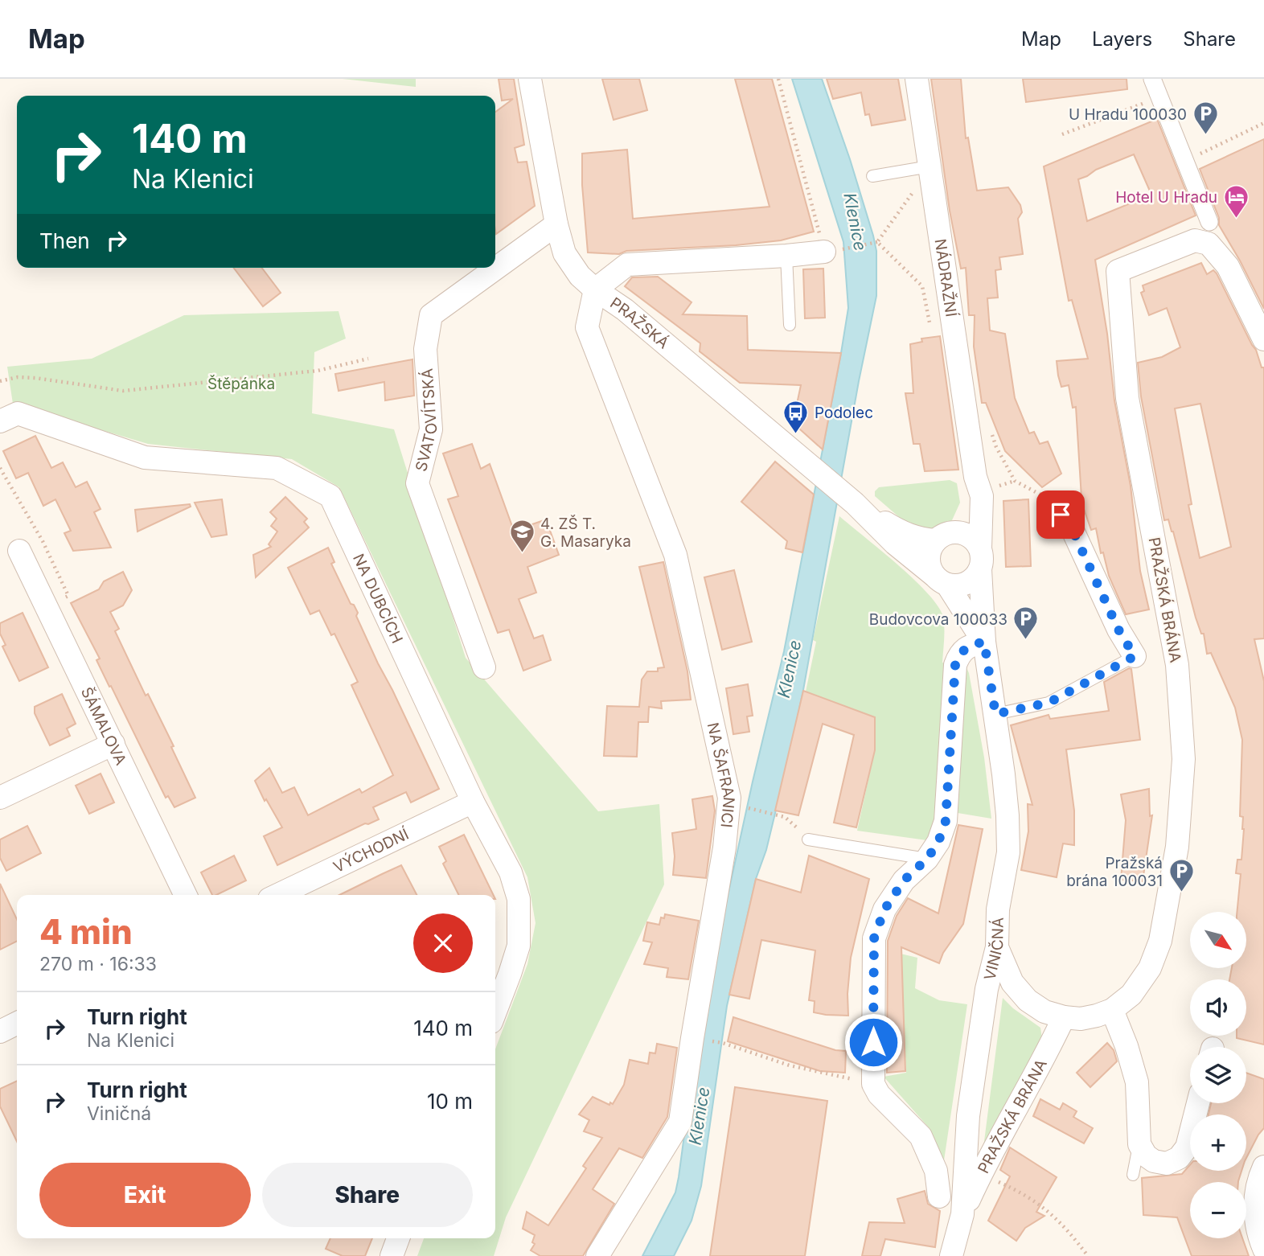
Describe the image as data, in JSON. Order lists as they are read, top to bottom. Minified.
{"streets":{"street":["NÁDRAŽNÍ","PRAŽSKÁ","SVATOVÍTSKÁ","NA DUBCÍCH","PRAŽSKÁ BRÁNA","ŠÁMALOVA","NA ŠAFRANICI","VÝCHODNÍ","VINIČNÁ"]},"crossings":[["NÁDRAŽNÍ","PRAŽSKÁ"],["NÁDRAŽNÍ","VINIČNÁ"],["PRAŽSKÁ","SVATOVÍTSKÁ"],["PRAŽSKÁ","NA ŠAFRANICI"],["PRAŽSKÁ","VINIČNÁ"],["NA DUBCÍCH","VÝCHODNÍ"],["PRAŽSKÁ BRÁNA","VINIČNÁ"]],"water":["Klenice"],"parks":["Štěpánka"],"places":{"parking":["U Hradu 100030","Budovcova 100033","Pražská brána 100031"],"hotel":["Hotel U Hradu"],"bus stop":["Podolec"],"school or university":["4. ZŠ T. G. Masaryka"]},"north":"bottom right","page":{"header":"Map","nav":["Map","Layers","Share"],"turn":["140 m","Na Klenici"],"then":"Then","heading":["4 min","270 m · 16:33"],"map_buttons":["+","−"],"list":[{"name":"Turn right","note":"Na Klenici","value":"140 m"},{"name":"Turn right","note":"Viničná","value":"10 m"}],"buttons":["Exit","Share"]}}
